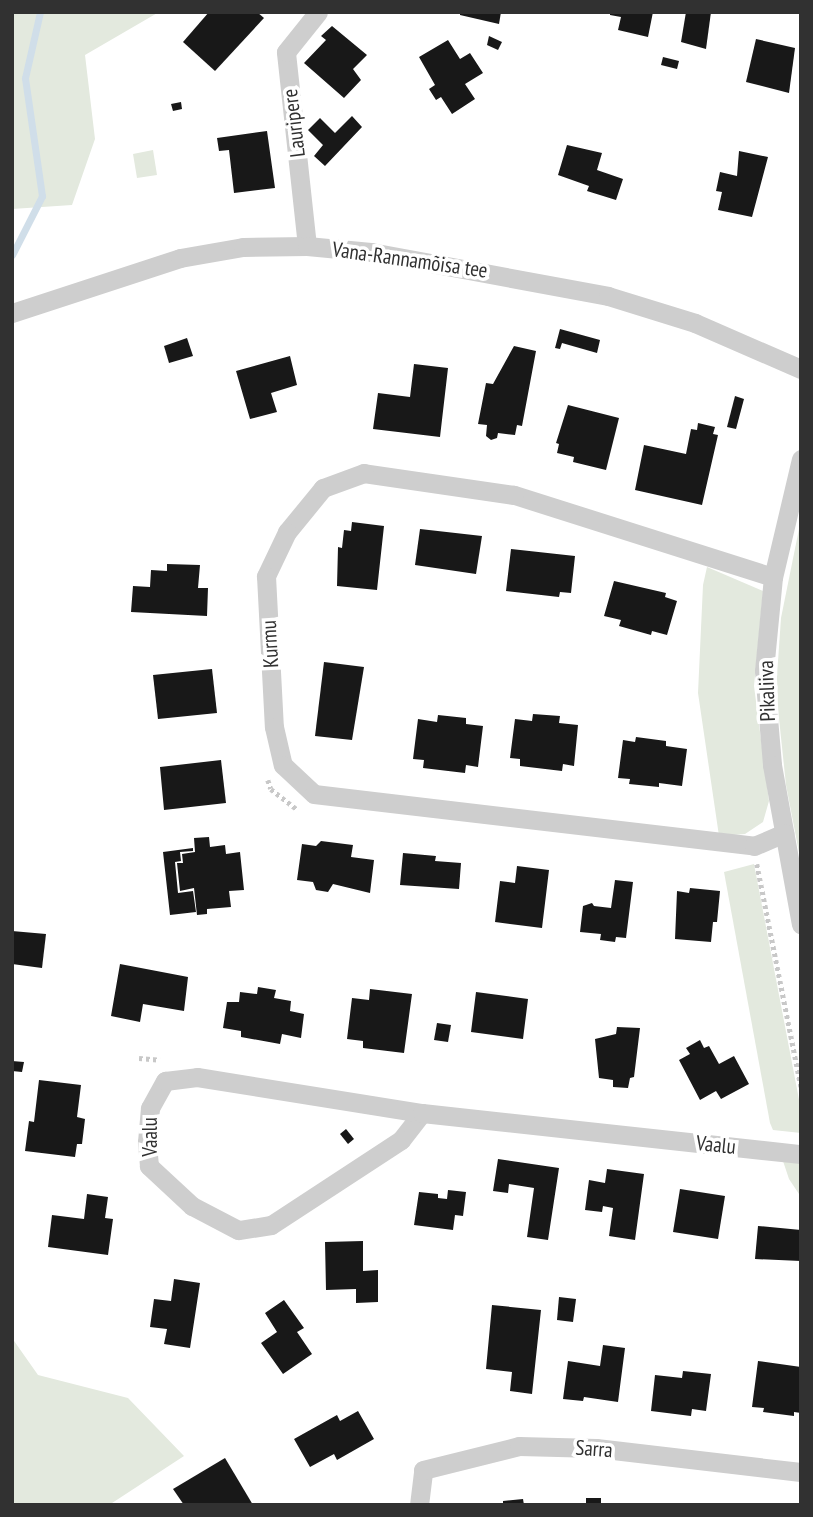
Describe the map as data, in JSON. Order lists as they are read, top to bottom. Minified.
{"streets":{"street":["Lauripere","Vana-Rannamõisa tee","Kurmu","Pikaliiva","Vaalu","Sarra"]},"crossings":[["Lauripere","Vana-Rannamõisa tee"],["Kurmu","Pikaliiva"]]}
